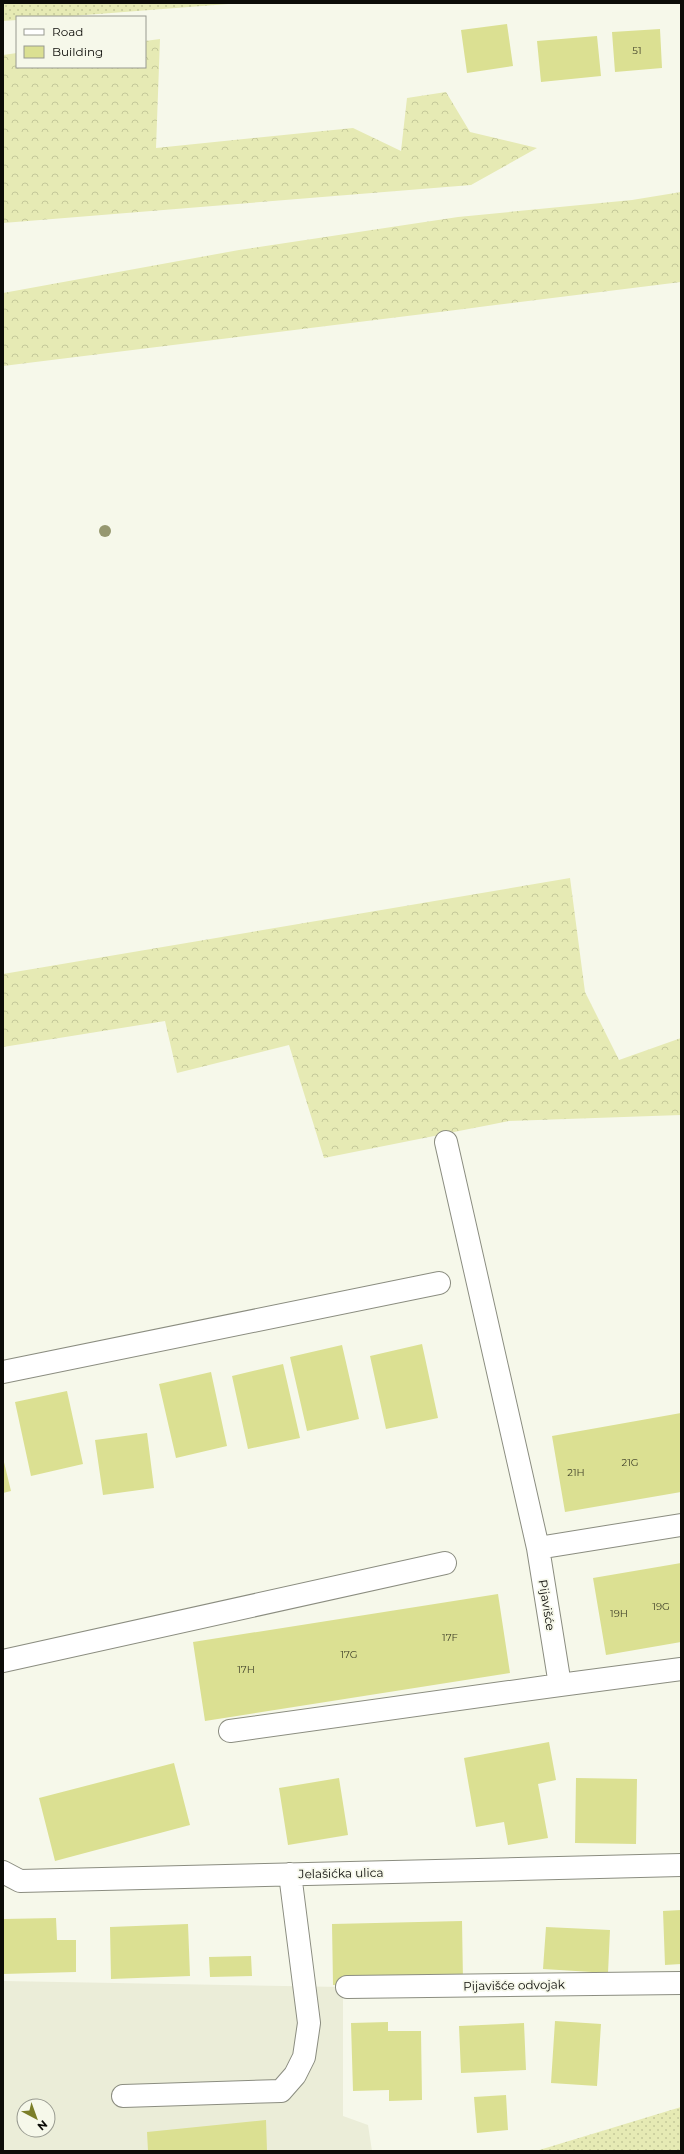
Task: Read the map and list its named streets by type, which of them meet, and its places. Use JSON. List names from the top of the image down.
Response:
{
  "streets": {
    "street": ["Pijavišće", "Jelašićka ulica", "Pijavišće odvojak"]
  },
  "house_numbers": [
    "51",
    "21G",
    "21H",
    "19G",
    "19H",
    "17F",
    "17G",
    "17H"
  ],
  "legend": ["Road", "Building"],
  "north": "bottom right"
}
